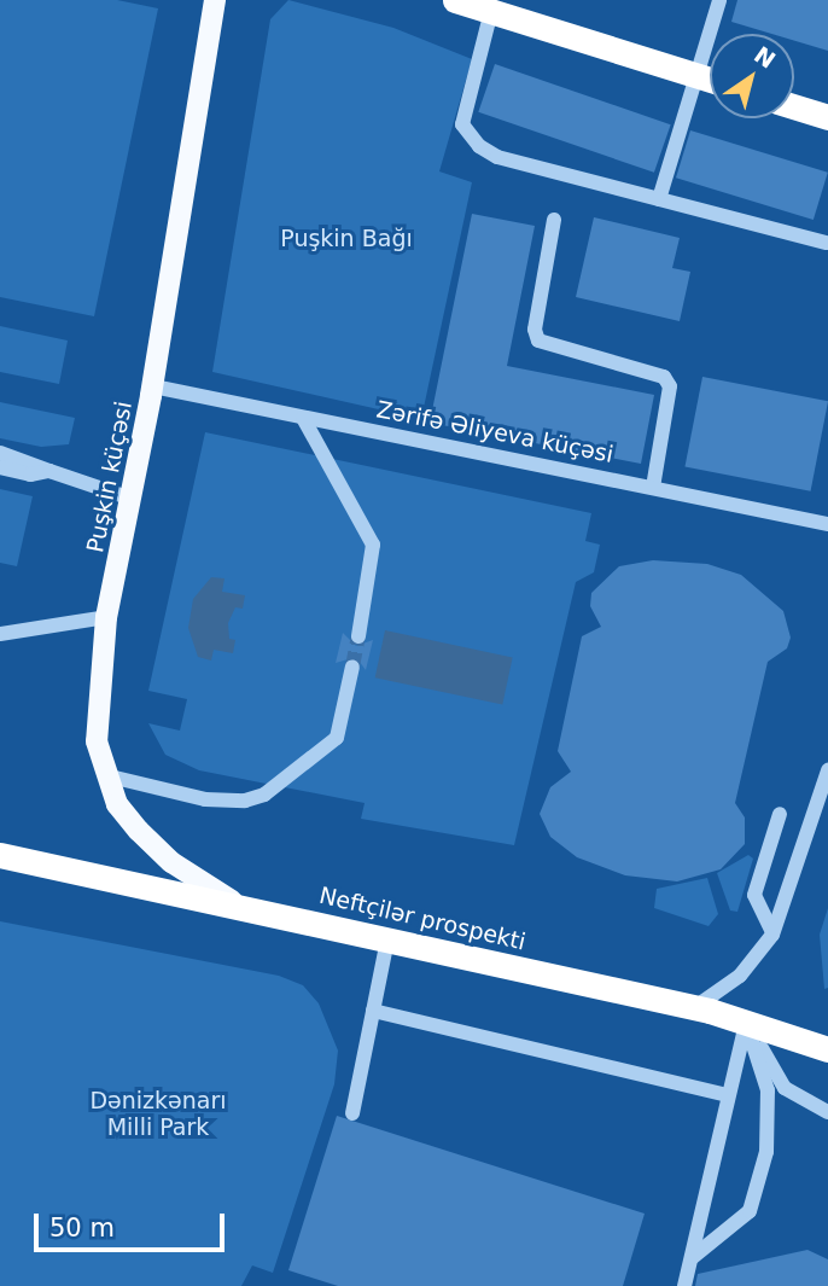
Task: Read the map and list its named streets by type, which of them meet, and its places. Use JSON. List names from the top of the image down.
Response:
{
  "streets": {
    "highway": ["Neftçilər prospekti"],
    "main road": ["Puşkin küçəsi"],
    "street": ["Zərifə Əliyeva küçəsi"]
  },
  "crossings": [
    ["Zərifə Əliyeva küçəsi", "Puşkin küçəsi"],
    ["Puşkin küçəsi", "Neftçilər prospekti"]
  ],
  "parks": ["Puşkin Bağı", "Dənizkənarı Milli Park"],
  "scale_bar": "50 m",
  "north": "top right"
}
